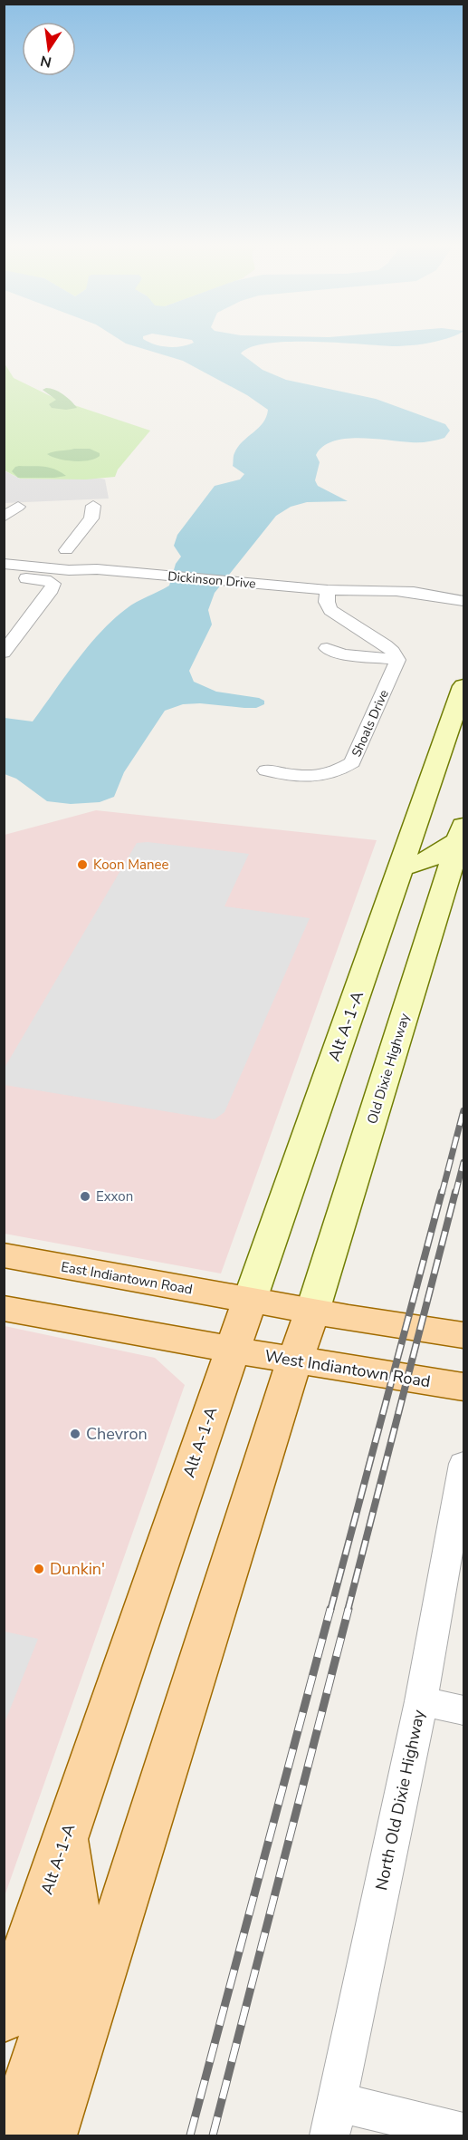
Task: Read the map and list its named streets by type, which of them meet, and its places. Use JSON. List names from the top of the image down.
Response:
{
  "streets": {
    "main road": [
      "Alt A-1-A",
      "Old Dixie Highway",
      "East Indiantown Road",
      "West Indiantown Road"
    ],
    "street": ["Dickinson Drive", "Shoals Drive", "North Old Dixie Highway"]
  },
  "crossings": [
    ["Alt A-1-A", "East Indiantown Road"],
    ["Alt A-1-A", "West Indiantown Road"]
  ],
  "places": [
    "Koon Manee",
    "Exxon",
    "Chevron",
    "Dunkin'"
  ],
  "north": "bottom"
}
